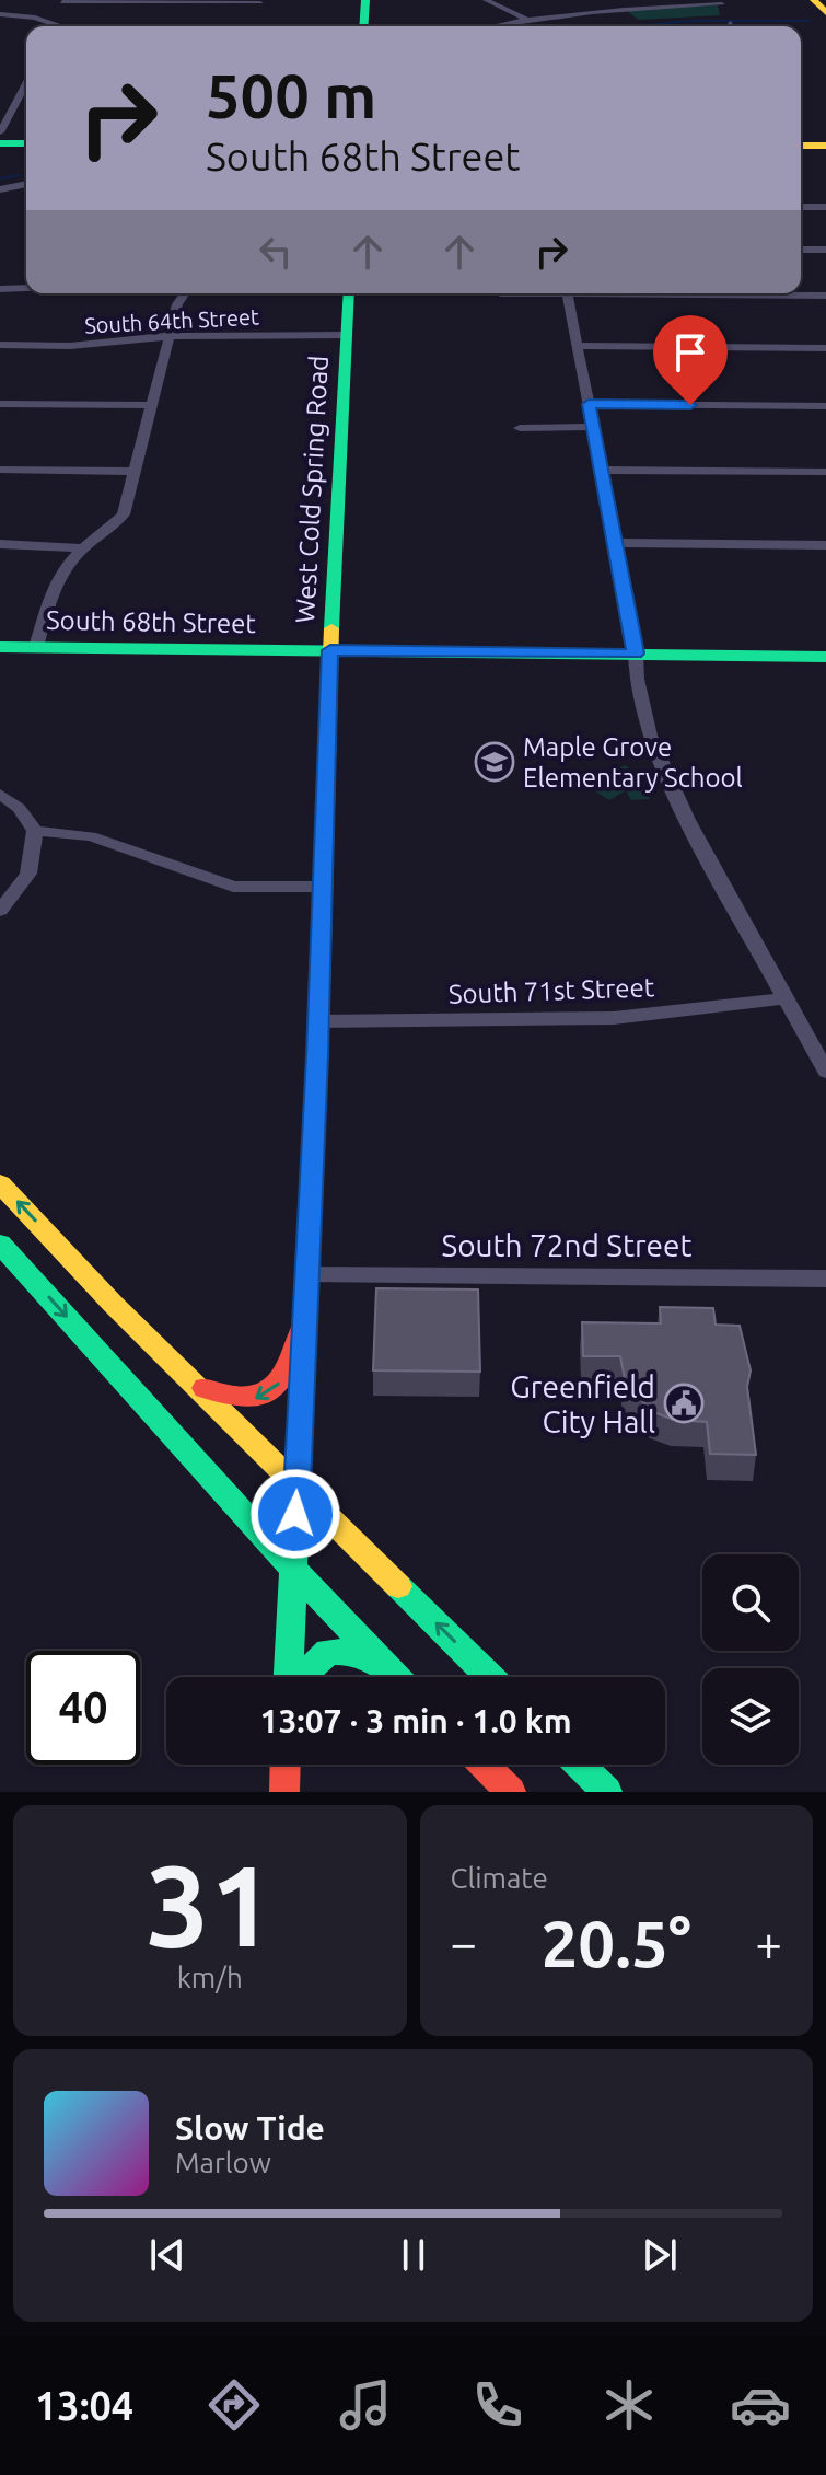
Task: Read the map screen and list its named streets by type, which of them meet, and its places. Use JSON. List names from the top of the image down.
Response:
{
  "streets": {
    "main road": ["West Cold Spring Road", "South 68th Street"],
    "street": ["South 64th Street", "South 71st Street", "South 72nd Street"]
  },
  "crossings": [
    ["South 64th Street", "West Cold Spring Road"],
    ["West Cold Spring Road", "South 68th Street"],
    ["West Cold Spring Road", "South 71st Street"],
    ["West Cold Spring Road", "South 72nd Street"]
  ],
  "places": {
    "school or university": ["Maple Grove Elementary School"],
    "public building": ["Greenfield City Hall"]
  },
  "page": {
    "turn": ["500 m", "South 68th Street"],
    "limit": "40",
    "trip": "13:07 · 3 min · 1.0 km",
    "tile": [
      ["31", "km/h"],
      "Climate"
    ],
    "heat": ["−", "20.5°", "+"],
    "song": ["Slow Tide", "Marlow"],
    "tabs": "13:04"
  }
}
